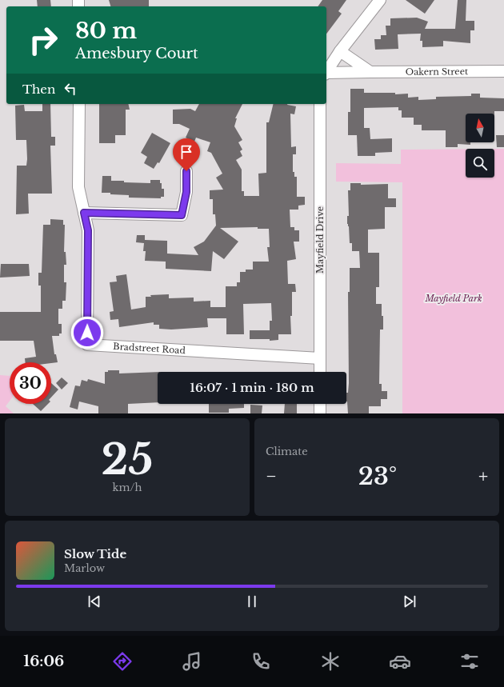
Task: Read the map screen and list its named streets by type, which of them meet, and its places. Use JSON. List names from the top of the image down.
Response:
{
  "streets": {
    "street": ["Oakern Street", "Mayfield Drive", "Bradstreet Road"]
  },
  "crossings": [
    ["Mayfield Drive", "Bradstreet Road"]
  ],
  "parks": ["Mayfield Park"],
  "north": "top",
  "page": {
    "turn": ["80 m", "Amesbury Court"],
    "then": "Then",
    "limit": "30",
    "trip": "16:07 · 1 min · 180 m",
    "tile": [
      ["25", "km/h"],
      "Climate"
    ],
    "heat": ["−", "23°", "+"],
    "song": ["Slow Tide", "Marlow"],
    "tabs": "16:06"
  }
}
